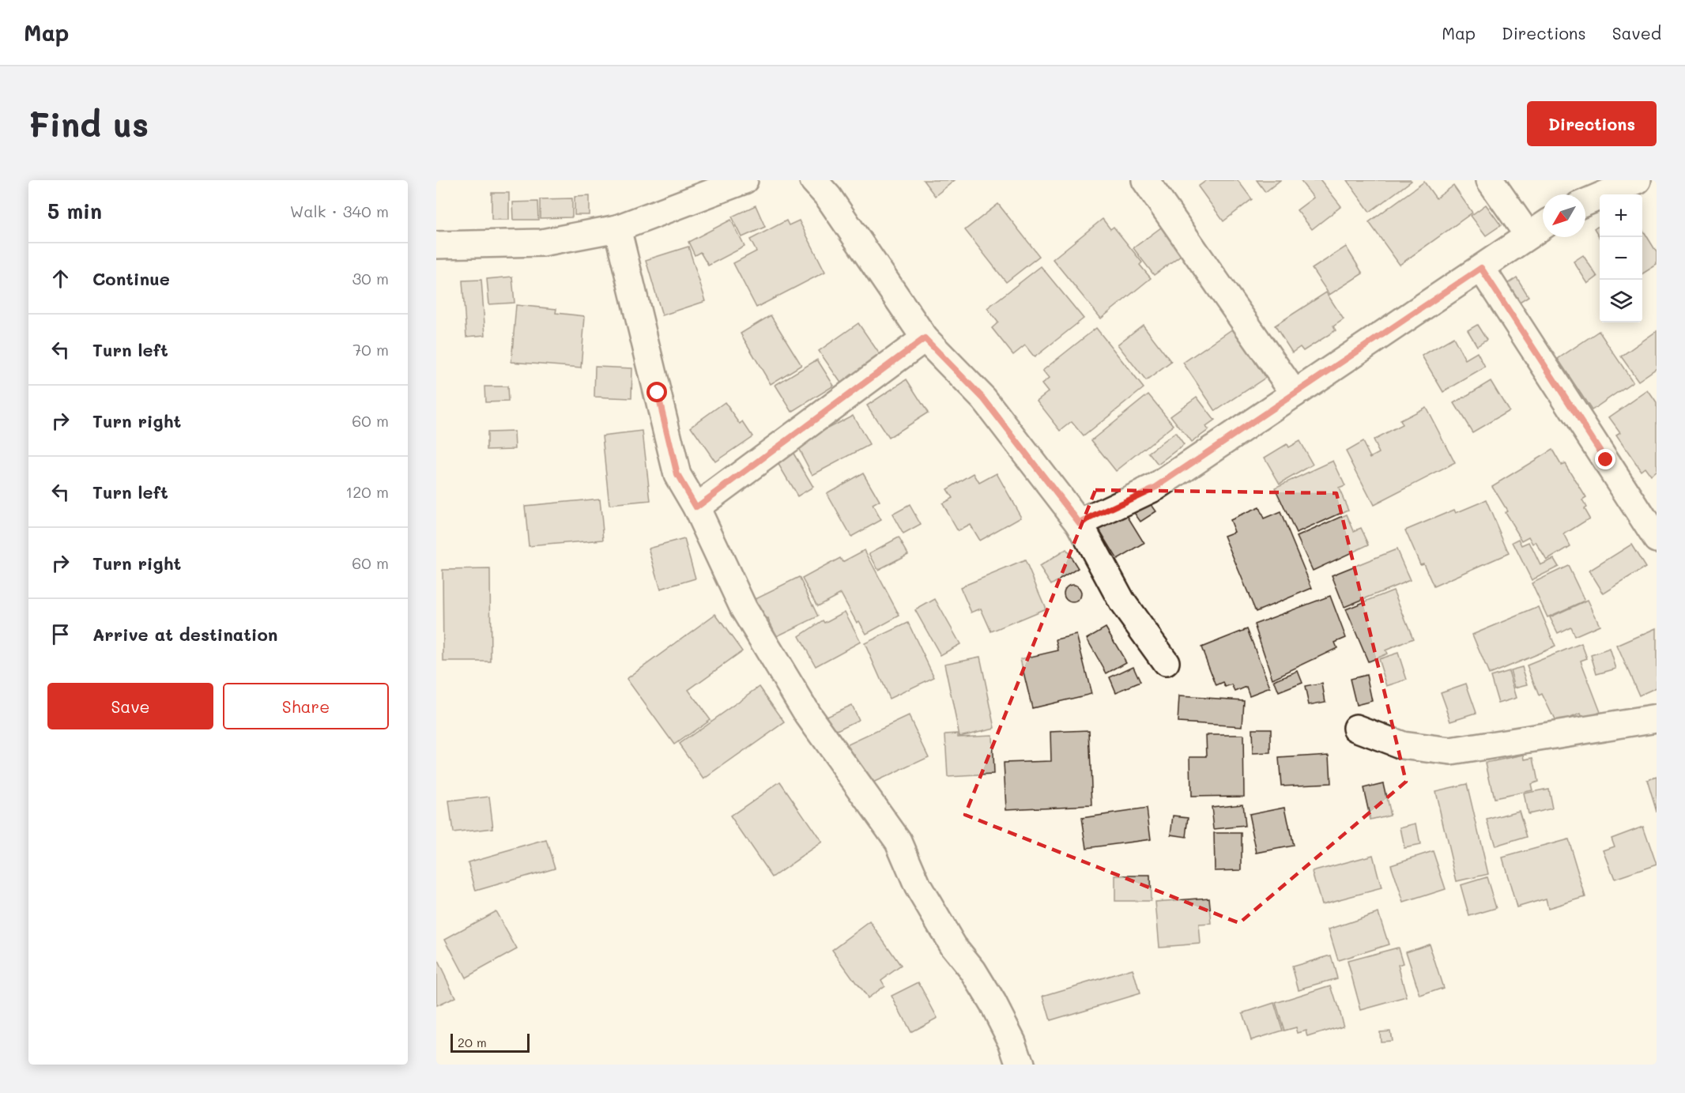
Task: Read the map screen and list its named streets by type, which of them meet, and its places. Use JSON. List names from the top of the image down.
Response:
{
  "scale_bar": "20 m",
  "north": "bottom left",
  "page": {
    "header": "Map",
    "nav": ["Map", "Directions", "Saved"],
    "buttons": [
      "Directions",
      ["Save", "Share"]
    ],
    "title": "Find us",
    "heading": ["5 min", "Walk · 340 m"],
    "map_buttons": ["+", "−"],
    "list": [
      ["Continue", "30 m"],
      ["Turn left", "70 m"],
      ["Turn right", "60 m"],
      ["Turn left", "120 m"],
      ["Turn right", "60 m"],
      "Arrive at destination"
    ],
    "scale": "20 m"
  }
}
